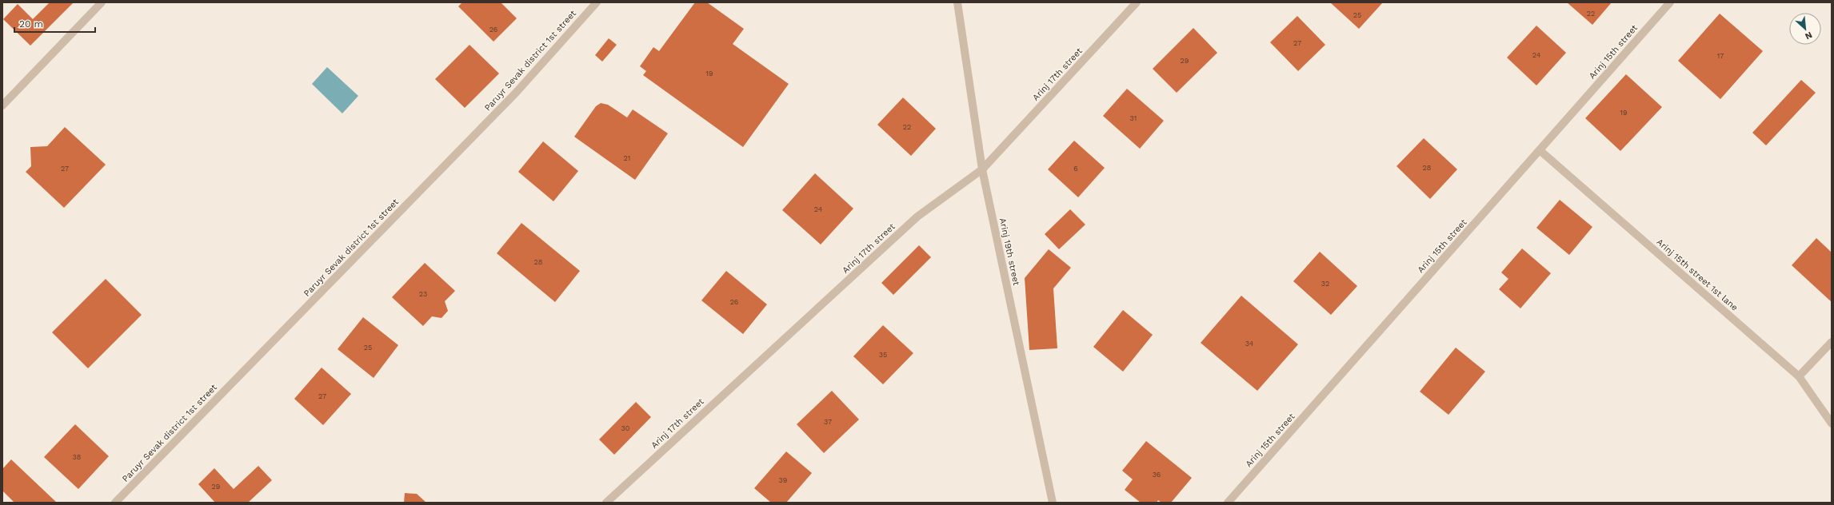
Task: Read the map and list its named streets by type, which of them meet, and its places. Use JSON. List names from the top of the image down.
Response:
{
  "streets": {
    "street": [
      "Arinj 15th street",
      "Paruyr Sevak district 1st street",
      "Arinj 17th street",
      "Arinj 19th street",
      "Arinj 15th street 1st lane"
    ]
  },
  "crossings": [
    ["Arinj 15th street", "Arinj 15th street 1st lane"],
    ["Arinj 17th street", "Arinj 19th street"]
  ],
  "house_numbers": [
    "22",
    "25",
    "26",
    "27",
    "24",
    "17",
    "29",
    "19",
    "19",
    "31",
    "22",
    "21",
    "28",
    "27",
    "6",
    "24",
    "28",
    "32",
    "23",
    "26",
    "34",
    "25",
    "35",
    "27",
    "37",
    "30",
    "38",
    "36",
    "39",
    "29"
  ],
  "scale_bar": "20 m",
  "north": "bottom right"
}
